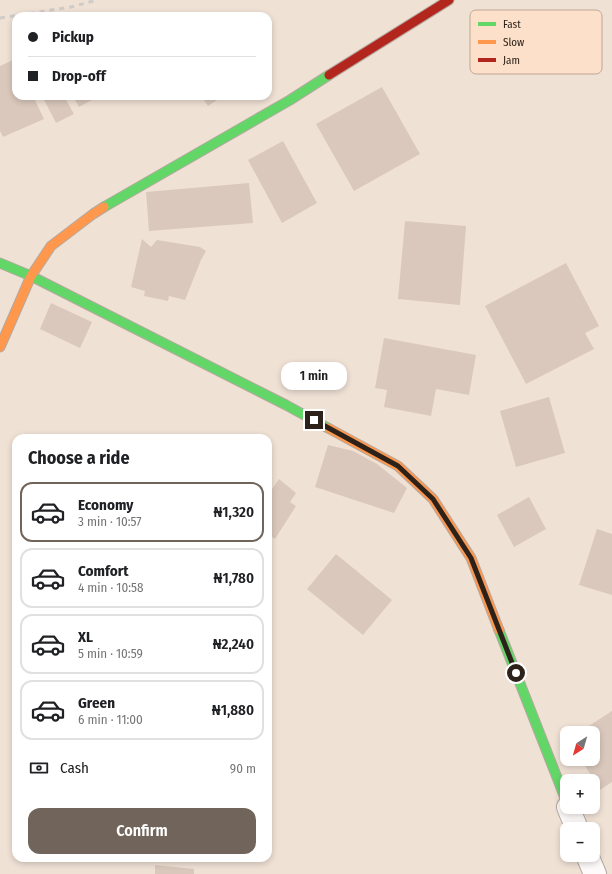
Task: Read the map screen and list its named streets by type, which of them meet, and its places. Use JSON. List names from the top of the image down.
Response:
{
  "legend": ["Fast", "Slow", "Jam"],
  "north": "bottom left",
  "page": {
    "banner": ["Pickup", "Drop-off"],
    "bubble": "1 min",
    "heading": "Choose a ride",
    "list": [
      {
        "name": "Economy",
        "note": "3 min · 10:57",
        "value": "₦1,320"
      },
      {
        "name": "Comfort",
        "note": "4 min · 10:58",
        "value": "₦1,780"
      },
      {
        "name": "XL",
        "note": "5 min · 10:59",
        "value": "₦2,240"
      },
      {
        "name": "Green",
        "note": "6 min · 11:00",
        "value": "₦1,880"
      }
    ],
    "map_buttons": ["+", "−"],
    "pay": ["Cash", "90 m"],
    "buttons": "Confirm"
  }
}
